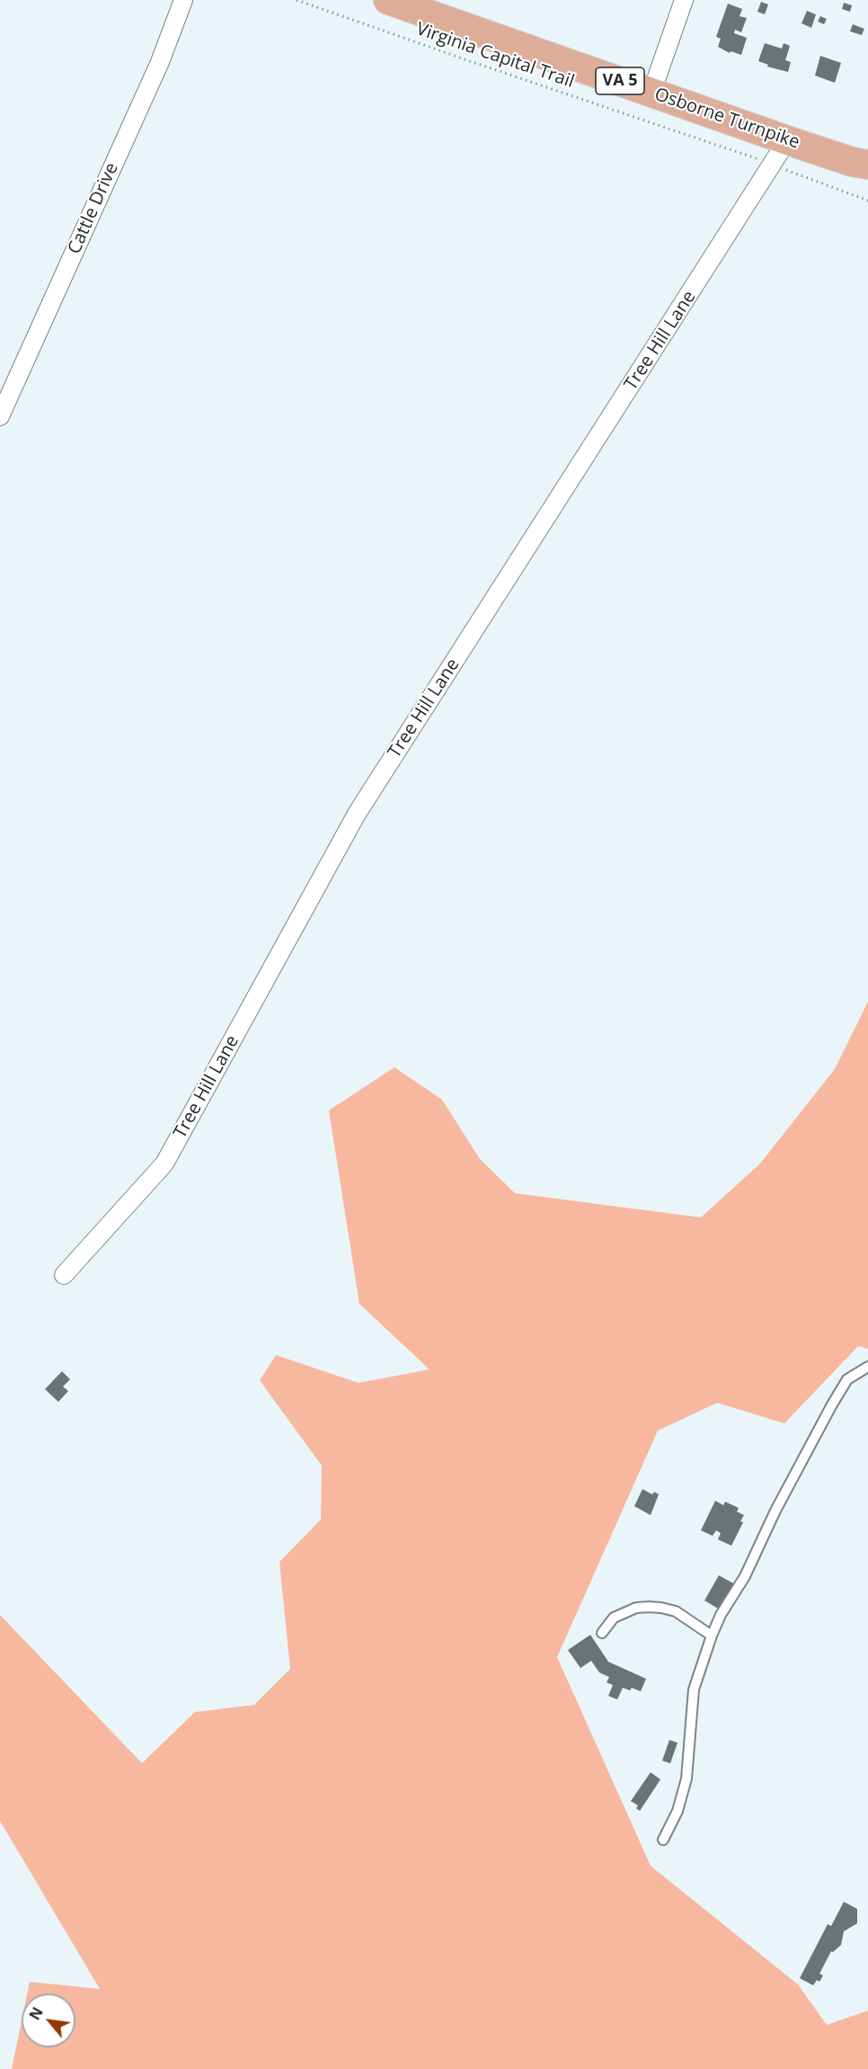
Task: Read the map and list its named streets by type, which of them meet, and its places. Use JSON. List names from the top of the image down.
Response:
{
  "streets": {
    "main road": ["VA 5", "Osborne Turnpike"],
    "street": ["Cattle Drive", "Tree Hill Lane"],
    "path": ["Virginia Capital Trail"]
  },
  "crossings": [
    ["Virginia Capital Trail", "Tree Hill Lane"],
    ["Osborne Turnpike", "Tree Hill Lane"]
  ],
  "north": "top left"
}
